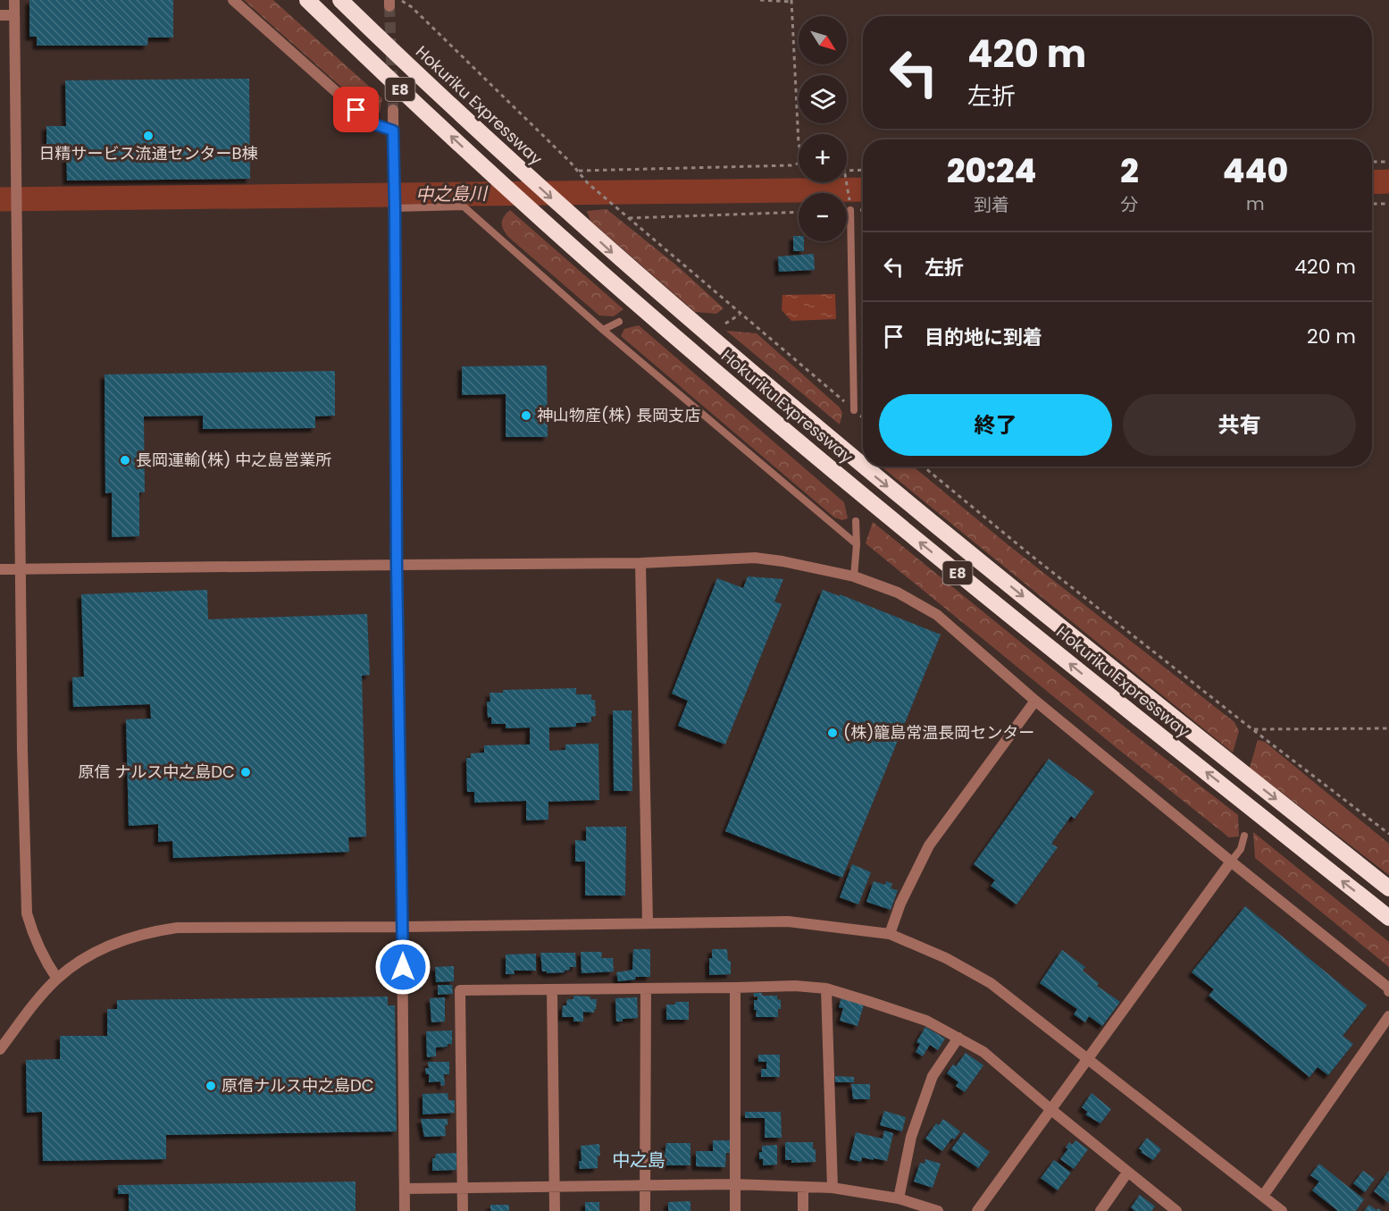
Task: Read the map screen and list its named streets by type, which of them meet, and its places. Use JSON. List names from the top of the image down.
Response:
{
  "streets": {
    "highway": ["E8", "Hokuriku Expressway"]
  },
  "districts": ["中之島"],
  "water": ["中之島川"],
  "places": [
    "日精サービス流通センターB棟",
    "神山物産(株) 長岡支店",
    "長岡運輸(株) 中之島営業所",
    "(株)籠島常温長岡センター",
    "原信 ナルス中之島DC",
    "原信ナルス中之島DC"
  ],
  "north": "bottom right",
  "page": {
    "map_buttons": ["+", "−"],
    "turn": ["420 m", "左折"],
    "eta": [
      "20:24",
      "到着",
      "2",
      "分",
      "440",
      "m"
    ],
    "list": [
      {
        "name": "左折",
        "value": "420 m"
      },
      {
        "name": "目的地に到着",
        "value": "20 m"
      }
    ],
    "buttons": ["終了", "共有"]
  }
}
